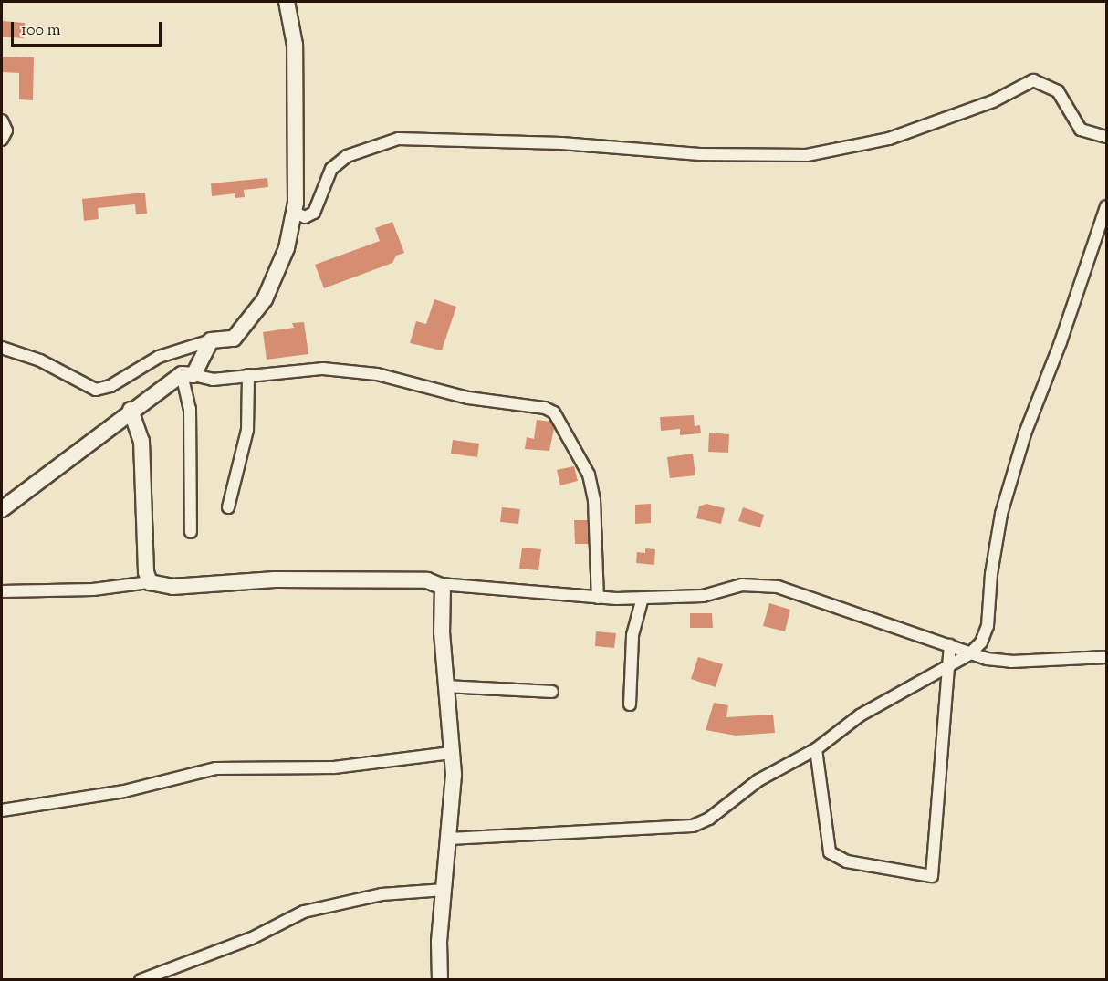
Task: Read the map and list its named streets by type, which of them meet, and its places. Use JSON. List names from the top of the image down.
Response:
{
  "scale_bar": "100 m"
}
